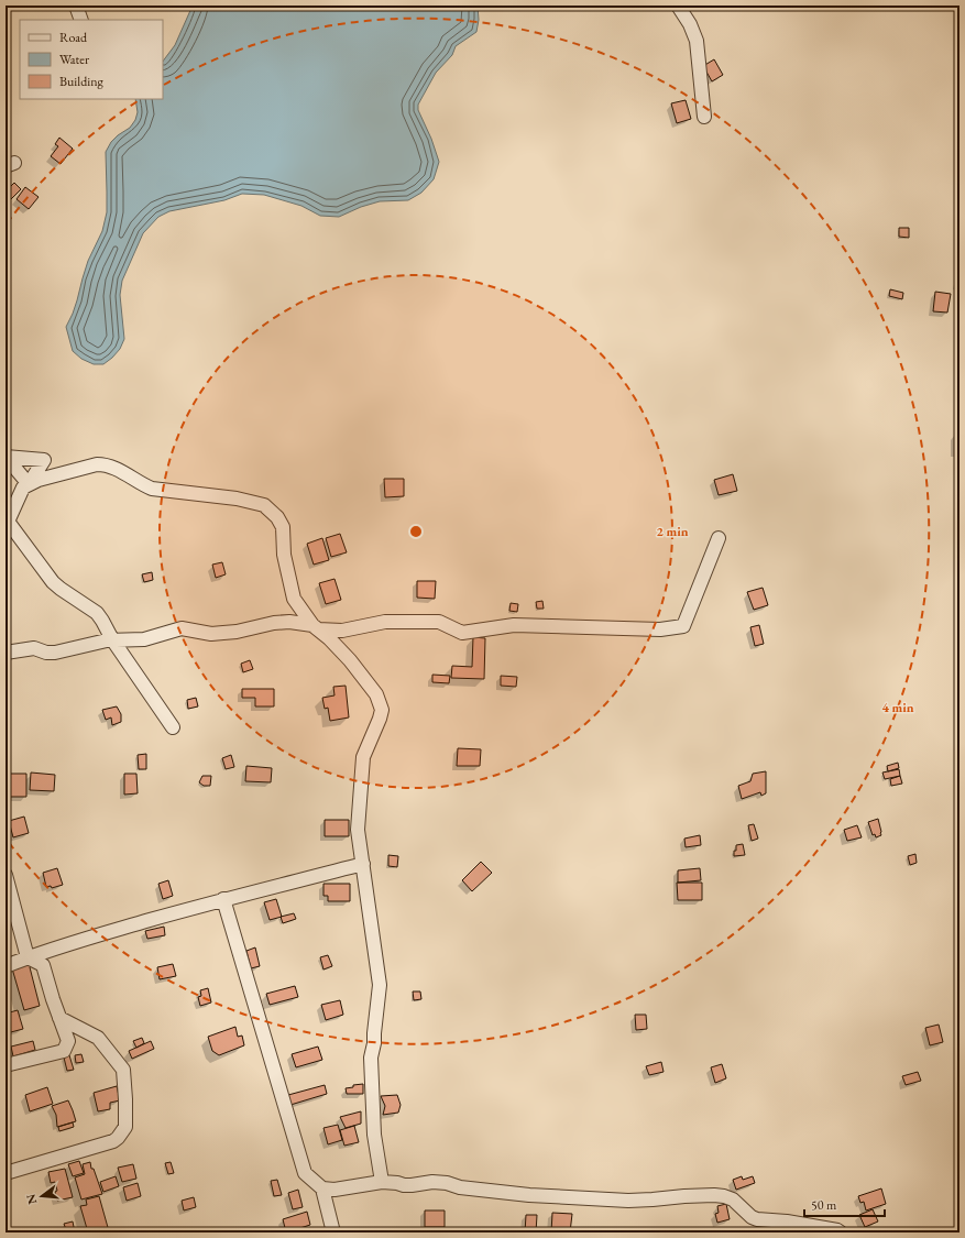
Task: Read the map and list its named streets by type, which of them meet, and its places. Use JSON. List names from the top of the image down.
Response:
{
  "legend": ["Road", "Water", "Building"],
  "scale_bar": "50 m",
  "north": "left",
  "rings": ["2 min", "4 min"]
}
